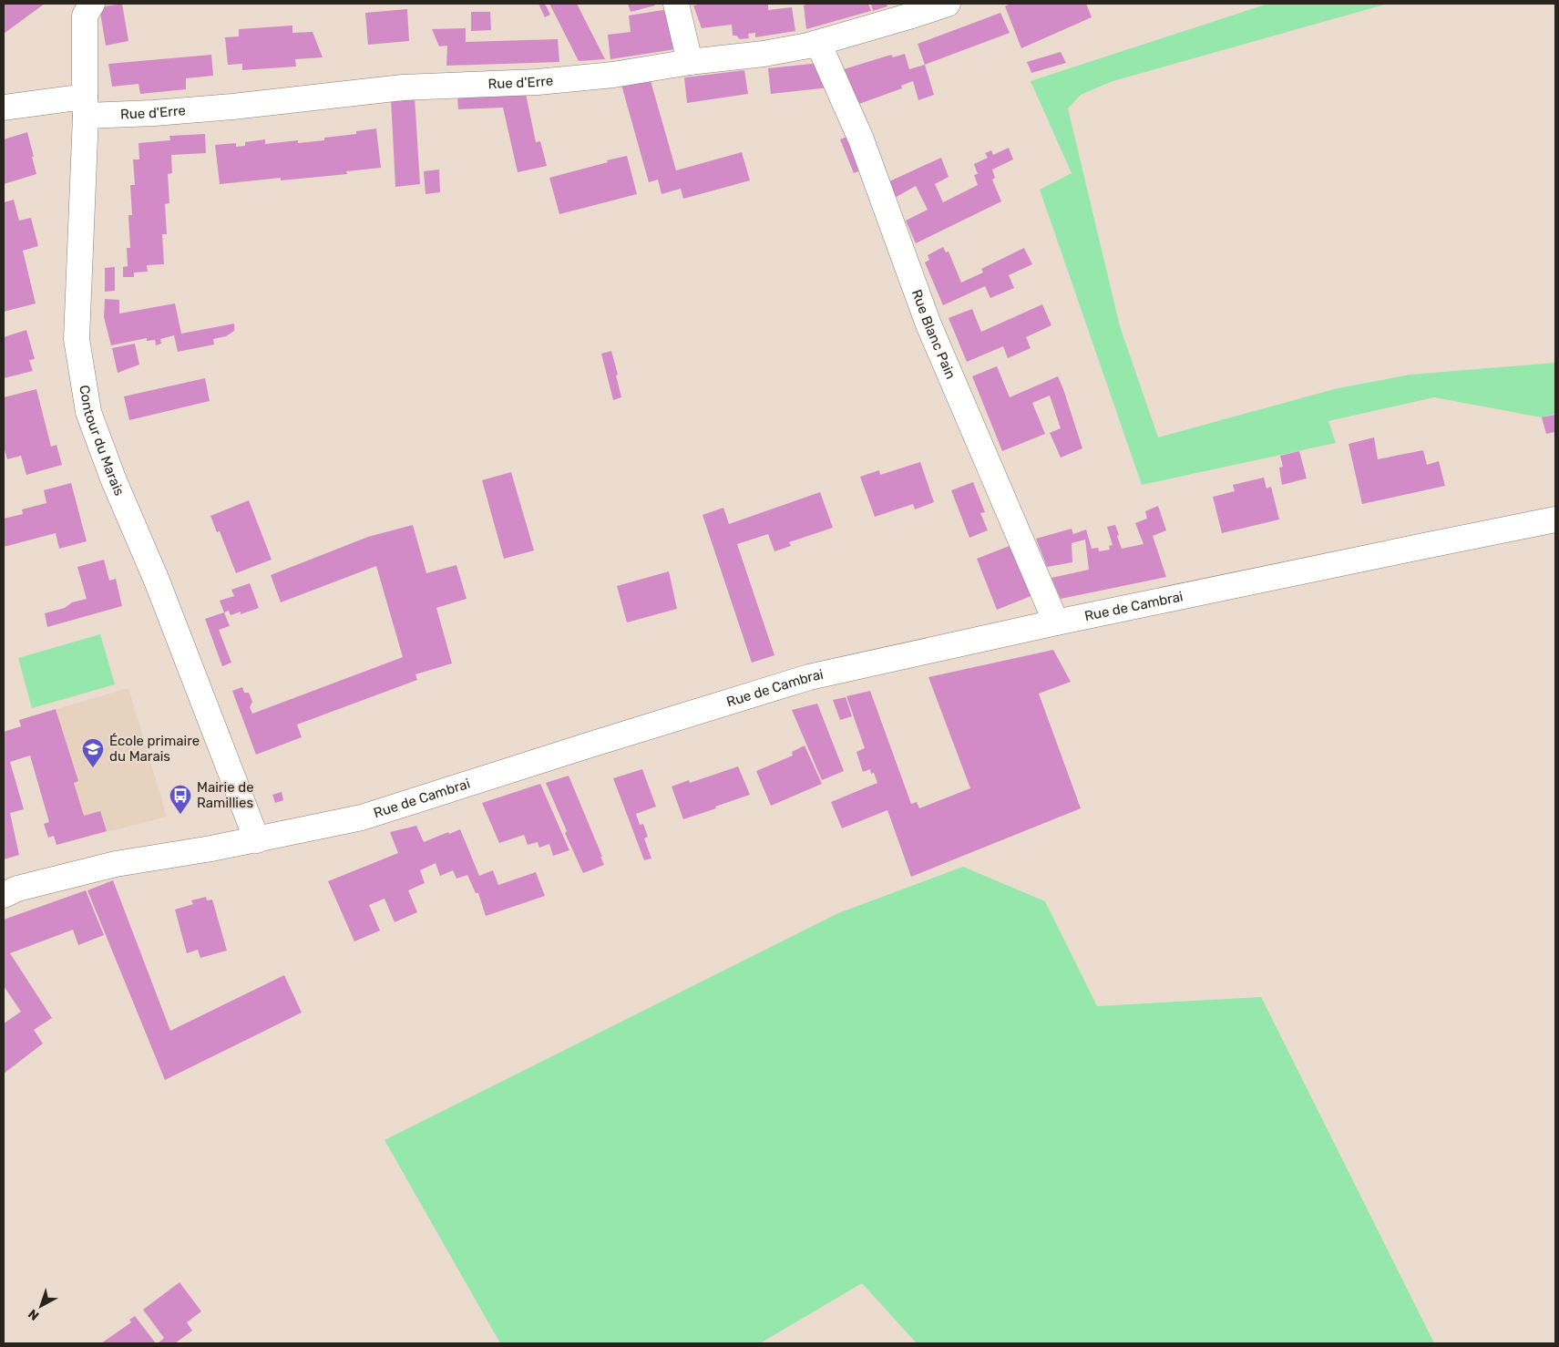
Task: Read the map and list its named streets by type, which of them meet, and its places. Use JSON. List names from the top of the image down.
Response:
{
  "streets": {
    "street": [
      "Rue d'Erre",
      "Rue Blanc Pain",
      "Contour du Marais",
      "Rue de Cambrai"
    ]
  },
  "crossings": [
    ["Rue d'Erre", "Rue Blanc Pain"],
    ["Rue d'Erre", "Contour du Marais"],
    ["Rue Blanc Pain", "Rue de Cambrai"],
    ["Contour du Marais", "Rue de Cambrai"]
  ],
  "places": {
    "school or university": ["École primaire du Marais"],
    "bus stop": ["Mairie de Ramillies"]
  },
  "north": "bottom left"
}
